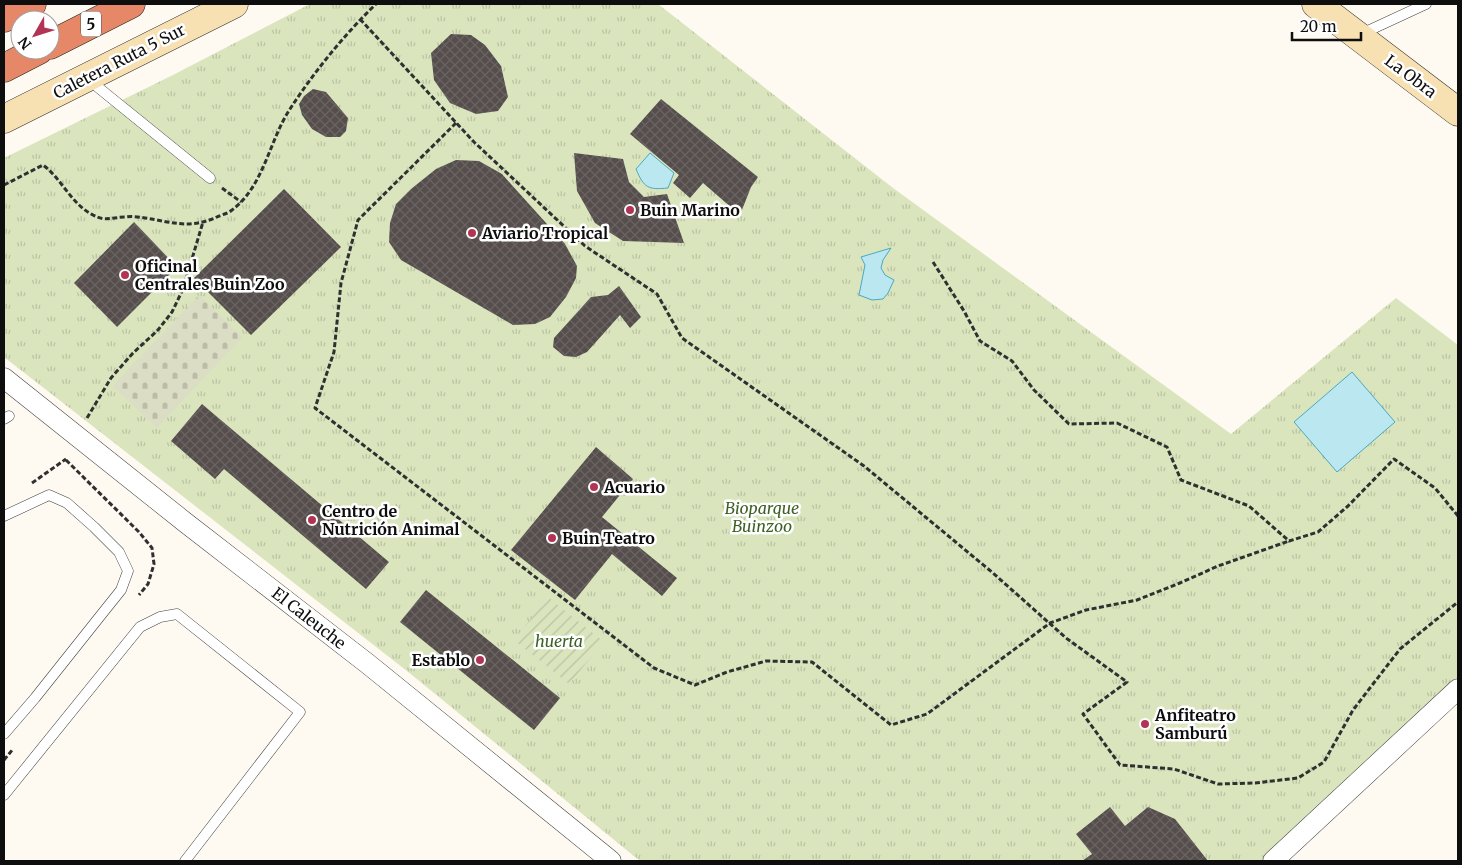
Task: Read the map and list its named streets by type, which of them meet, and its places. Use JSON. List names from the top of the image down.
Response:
{
  "streets": {
    "highway": ["5"],
    "main road": ["Caletera Ruta 5 Sur", "La Obra"],
    "street": ["El Caleuche"]
  },
  "parks": ["Bioparque Buinzoo", "huerta"],
  "places": [
    "Buin Marino",
    "Aviario Tropical",
    "Oficinal Centrales Buin Zoo",
    "Acuario",
    "Centro de Nutrición Animal",
    "Buin Teatro",
    "Establo",
    "Anfiteatro Samburú"
  ],
  "scale_bar": "20 m",
  "north": "bottom left"
}
